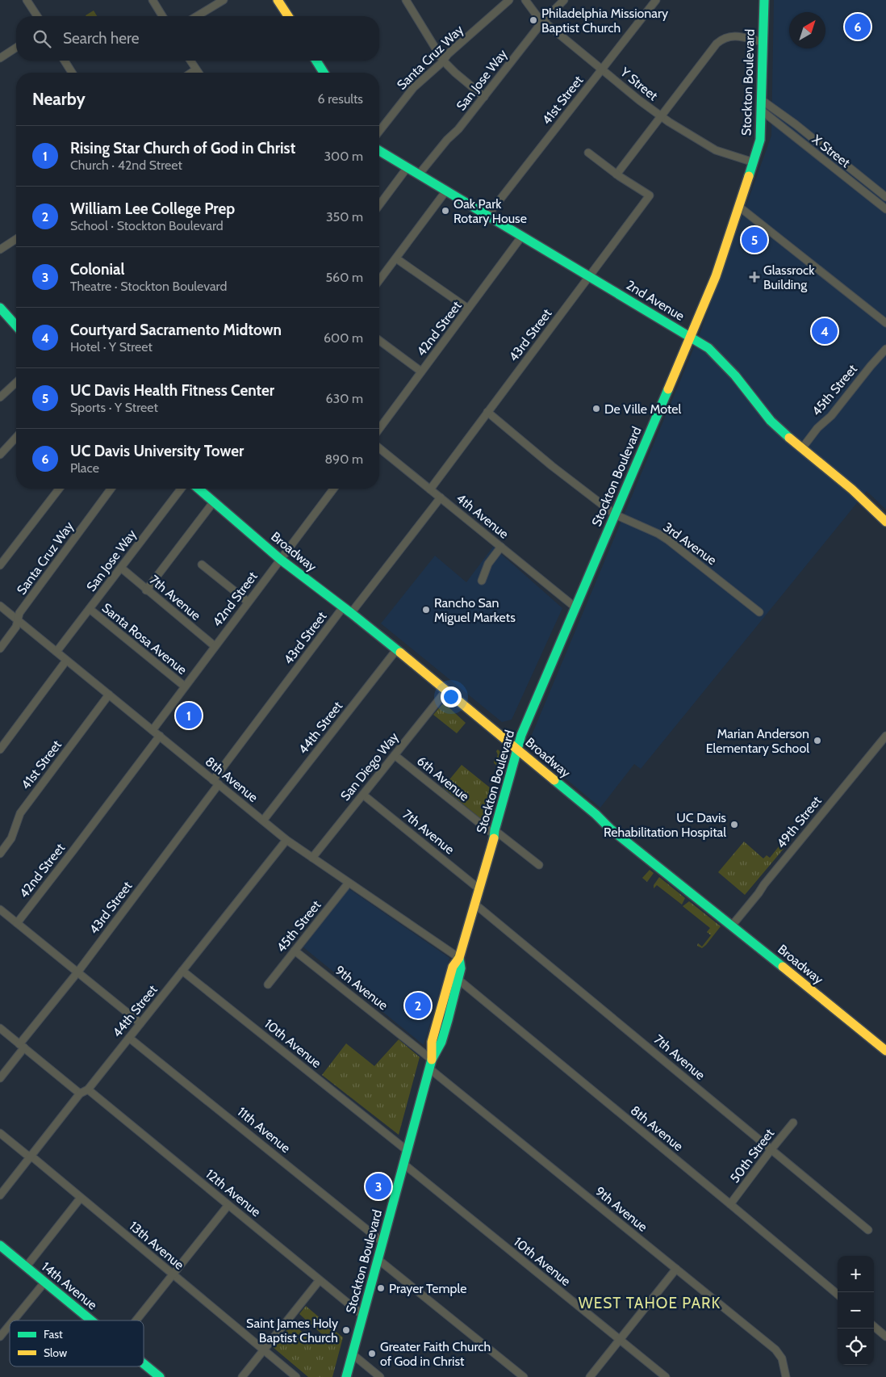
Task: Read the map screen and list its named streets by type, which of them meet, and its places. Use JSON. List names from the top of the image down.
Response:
{
  "streets": {
    "main road": [
      "Stockton Boulevard",
      "2nd Avenue",
      "Broadway",
      "14th Avenue"
    ],
    "street": [
      "Santa Cruz Way",
      "San Jose Way",
      "Y Street",
      "41st Street",
      "X Street",
      "42nd Street",
      "43rd Street",
      "45th Street",
      "4th Avenue",
      "3rd Avenue",
      "7th Avenue",
      "Santa Rosa Avenue",
      "44th Street",
      "San Diego Way",
      "6th Avenue",
      "8th Avenue",
      "49th Street",
      "9th Avenue",
      "10th Avenue",
      "11th Avenue",
      "50th Street",
      "12th Avenue",
      "13th Avenue"
    ]
  },
  "crossings": [
    ["Santa Cruz Way", "8th Avenue"],
    ["San Jose Way", "Y Street"],
    ["San Jose Way", "2nd Avenue"],
    ["San Jose Way", "7th Avenue"],
    ["San Jose Way", "Santa Rosa Avenue"],
    ["San Jose Way", "8th Avenue"],
    ["Stockton Boulevard", "Y Street"],
    ["Stockton Boulevard", "X Street"],
    ["Stockton Boulevard", "2nd Avenue"],
    ["Stockton Boulevard", "4th Avenue"],
    ["Stockton Boulevard", "3rd Avenue"],
    ["Stockton Boulevard", "Broadway"],
    ["Stockton Boulevard", "7th Avenue"],
    ["Stockton Boulevard", "6th Avenue"],
    ["Stockton Boulevard", "8th Avenue"],
    ["Stockton Boulevard", "9th Avenue"],
    ["Stockton Boulevard", "10th Avenue"],
    ["Stockton Boulevard", "11th Avenue"],
    ["Stockton Boulevard", "12th Avenue"],
    ["Y Street", "41st Street"],
    ["41st Street", "2nd Avenue"],
    ["41st Street", "8th Avenue"],
    ["2nd Avenue", "42nd Street"],
    ["2nd Avenue", "43rd Street"],
    ["2nd Avenue", "45th Street"],
    ["42nd Street", "Broadway"],
    ["42nd Street", "7th Avenue"],
    ["42nd Street", "Santa Rosa Avenue"],
    ["42nd Street", "8th Avenue"],
    ["43rd Street", "4th Avenue"],
    ["43rd Street", "3rd Avenue"],
    ["43rd Street", "Broadway"],
    ["43rd Street", "8th Avenue"],
    ["45th Street", "8th Avenue"],
    ["45th Street", "9th Avenue"],
    ["Broadway", "44th Street"],
    ["Broadway", "San Diego Way"],
    ["Broadway", "49th Street"],
    ["7th Avenue", "San Diego Way"],
    ["7th Avenue", "50th Street"],
    ["44th Street", "8th Avenue"],
    ["44th Street", "10th Avenue"],
    ["44th Street", "11th Avenue"],
    ["44th Street", "12th Avenue"],
    ["44th Street", "13th Avenue"],
    ["San Diego Way", "6th Avenue"],
    ["San Diego Way", "8th Avenue"],
    ["8th Avenue", "50th Street"]
  ],
  "districts": ["WEST TAHOE PARK"],
  "places": {
    "other": [
      "Philadelphia Missionary Baptist Church",
      "Oak Park Rotary House",
      "De Ville Motel",
      "Rancho San Miguel Markets",
      "Marian Anderson Elementary School",
      "UC Davis Rehabilitation Hospital",
      "Prayer Temple",
      "Saint James Holy Baptist Church",
      "Greater Faith Church of God in Christ"
    ],
    "health": ["Glassrock Building"]
  },
  "legend": ["Fast", "Slow"],
  "north": "top right",
  "page": {
    "pins": [
      "6",
      "5",
      "4",
      "1",
      "2",
      "3"
    ],
    "search": "Search here",
    "heading": ["Nearby", "6 results"],
    "list": [
      {
        "mark": "1",
        "name": "Rising Star Church of God in Christ",
        "note": "Church · 42nd Street",
        "value": "300 m"
      },
      {
        "mark": "2",
        "name": "William Lee College Prep",
        "note": "School · Stockton Boulevard",
        "value": "350 m"
      },
      {
        "mark": "3",
        "name": "Colonial",
        "note": "Theatre · Stockton Boulevard",
        "value": "560 m"
      },
      {
        "mark": "4",
        "name": "Courtyard Sacramento Midtown",
        "note": "Hotel · Y Street",
        "value": "600 m"
      },
      {
        "mark": "5",
        "name": "UC Davis Health Fitness Center",
        "note": "Sports · Y Street",
        "value": "630 m"
      },
      {
        "mark": "6",
        "name": "UC Davis University Tower",
        "note": "Place",
        "value": "890 m"
      }
    ],
    "map_buttons": ["+", "−"]
  }
}
